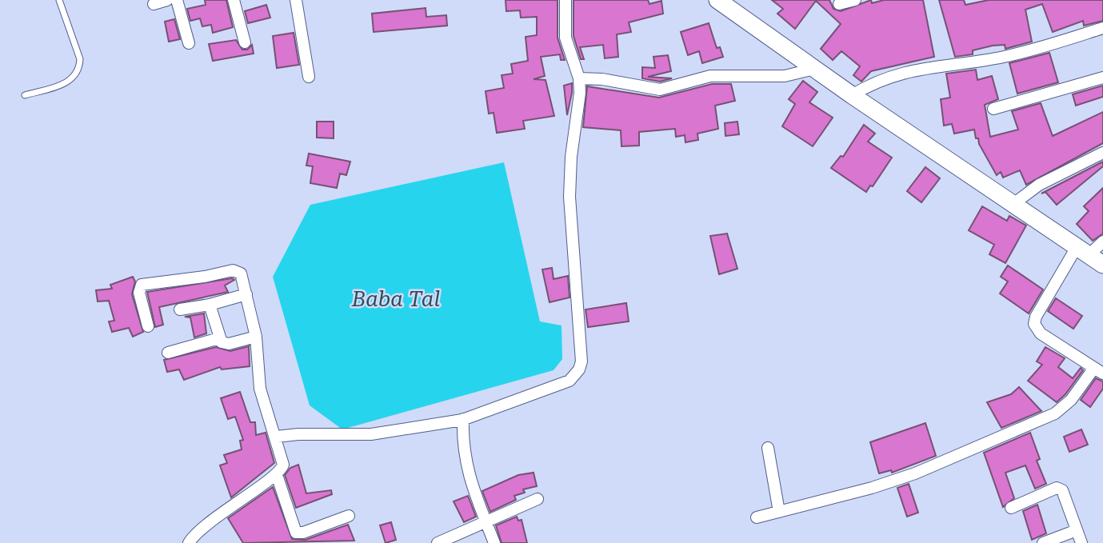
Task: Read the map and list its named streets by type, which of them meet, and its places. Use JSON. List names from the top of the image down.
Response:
{
  "water": ["Baba Tal"]
}
